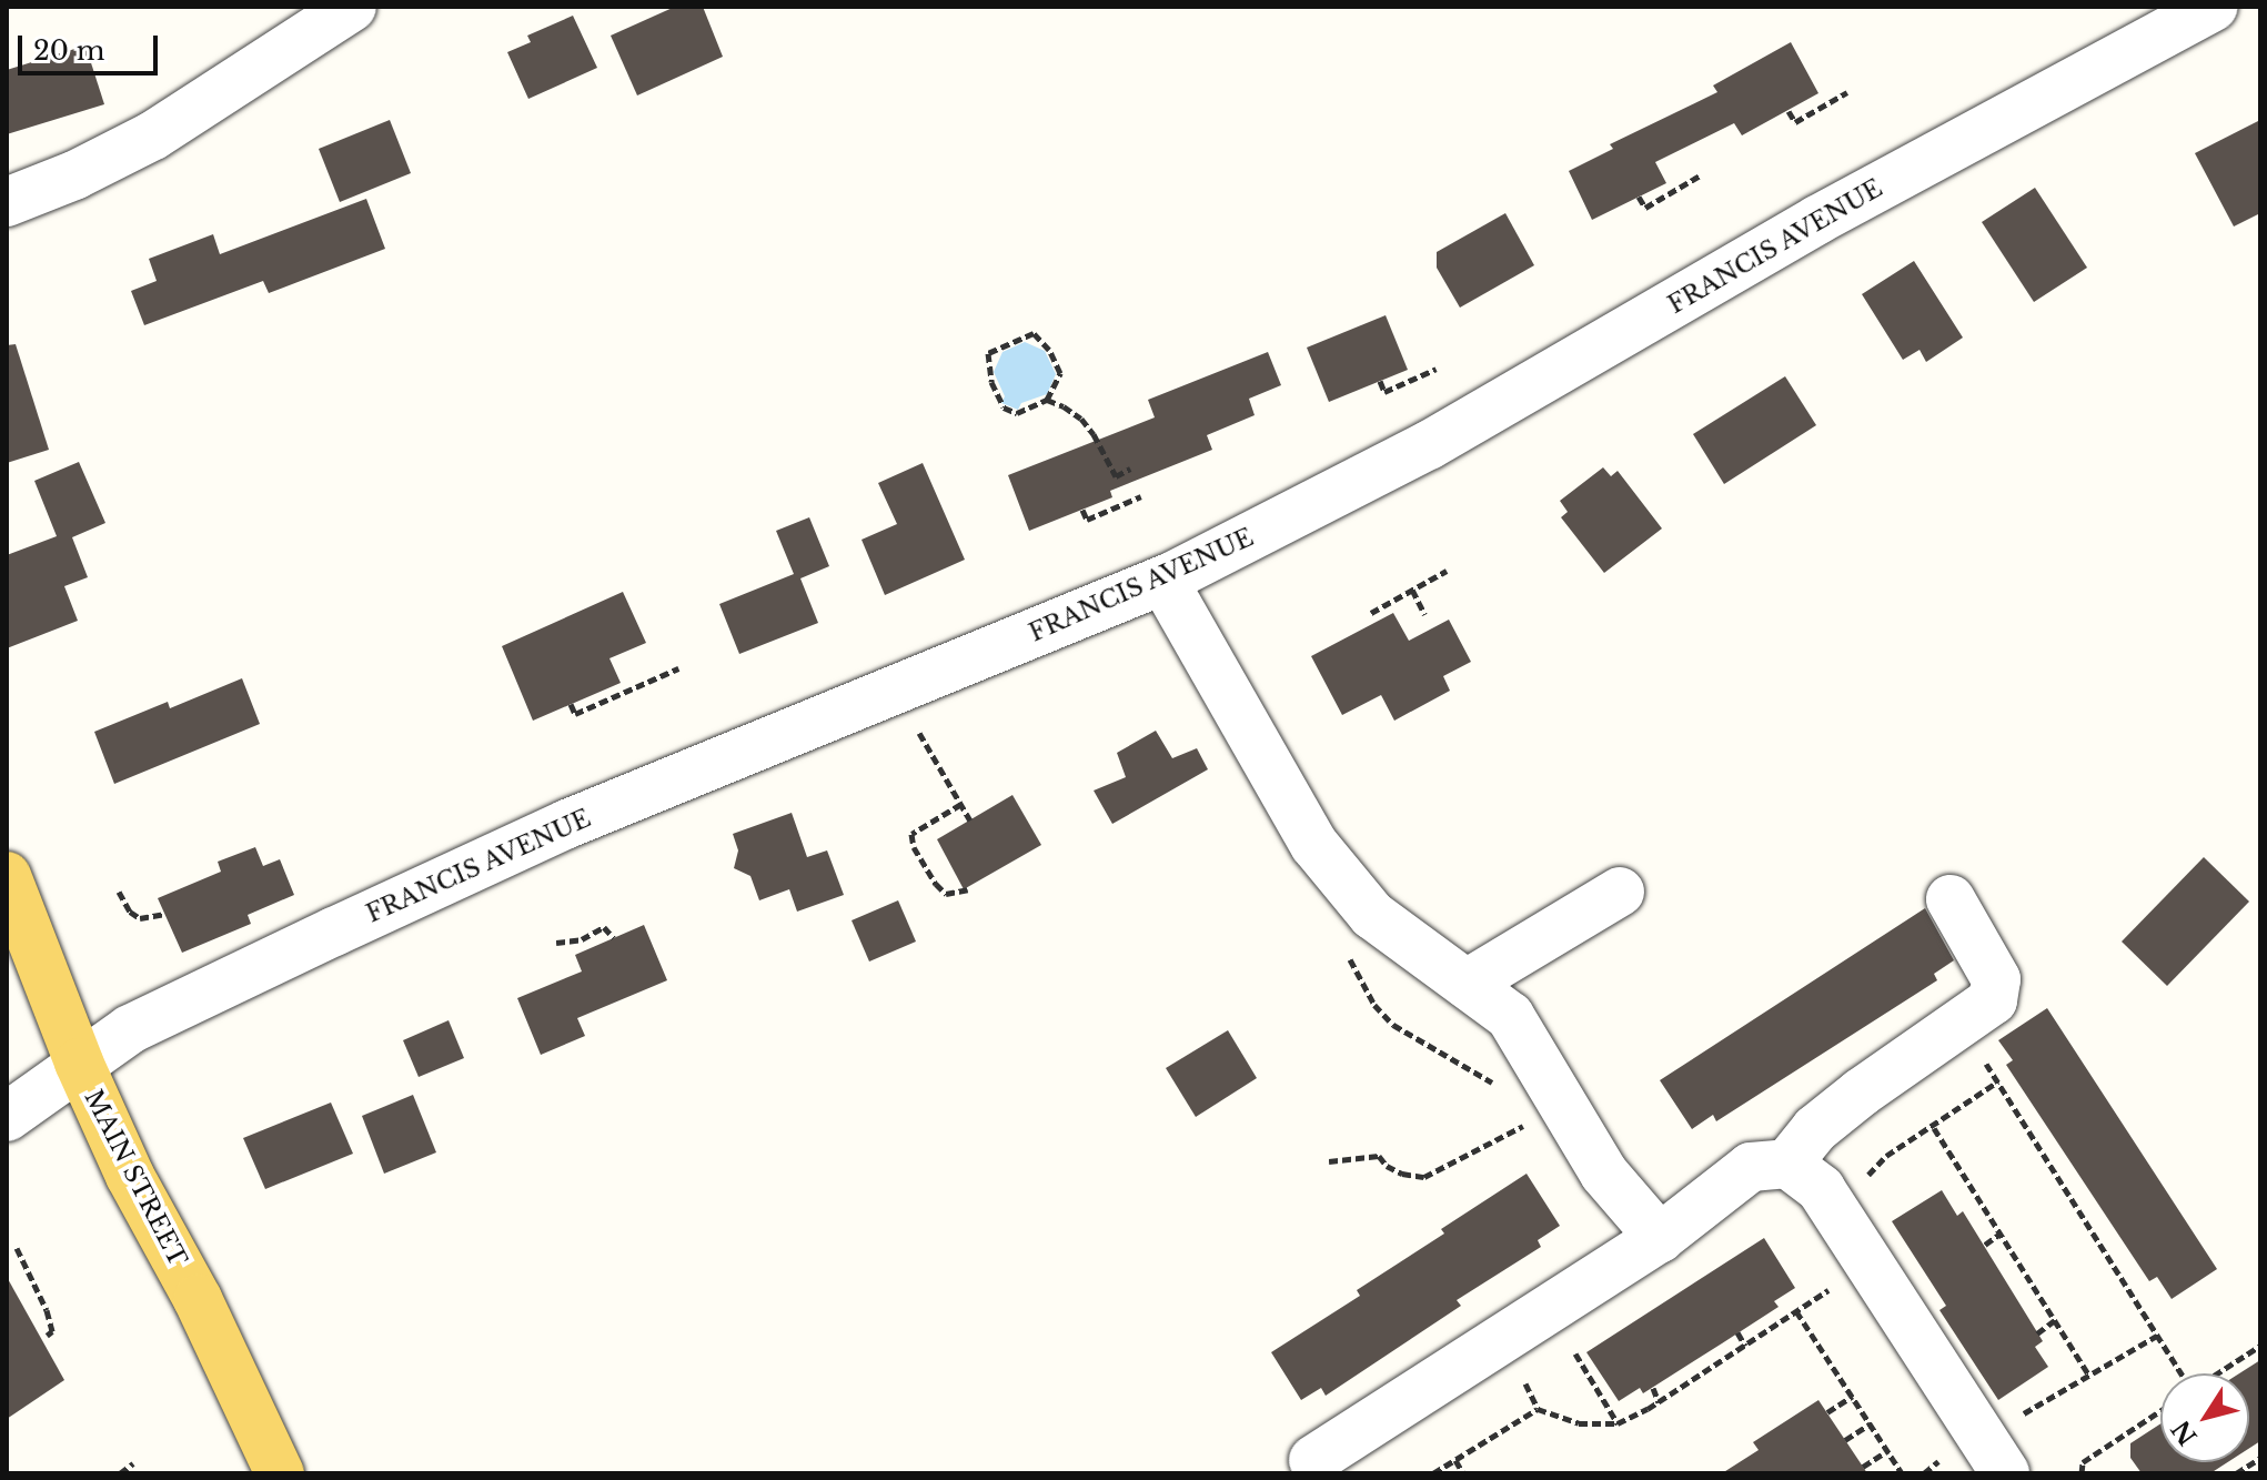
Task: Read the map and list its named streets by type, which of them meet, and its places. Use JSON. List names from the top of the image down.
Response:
{
  "streets": {
    "main road": ["MAIN STREET"],
    "street": ["FRANCIS AVENUE"]
  },
  "crossings": [
    ["FRANCIS AVENUE", "MAIN STREET"]
  ],
  "scale_bar": "20 m",
  "north": "bottom left"
}
